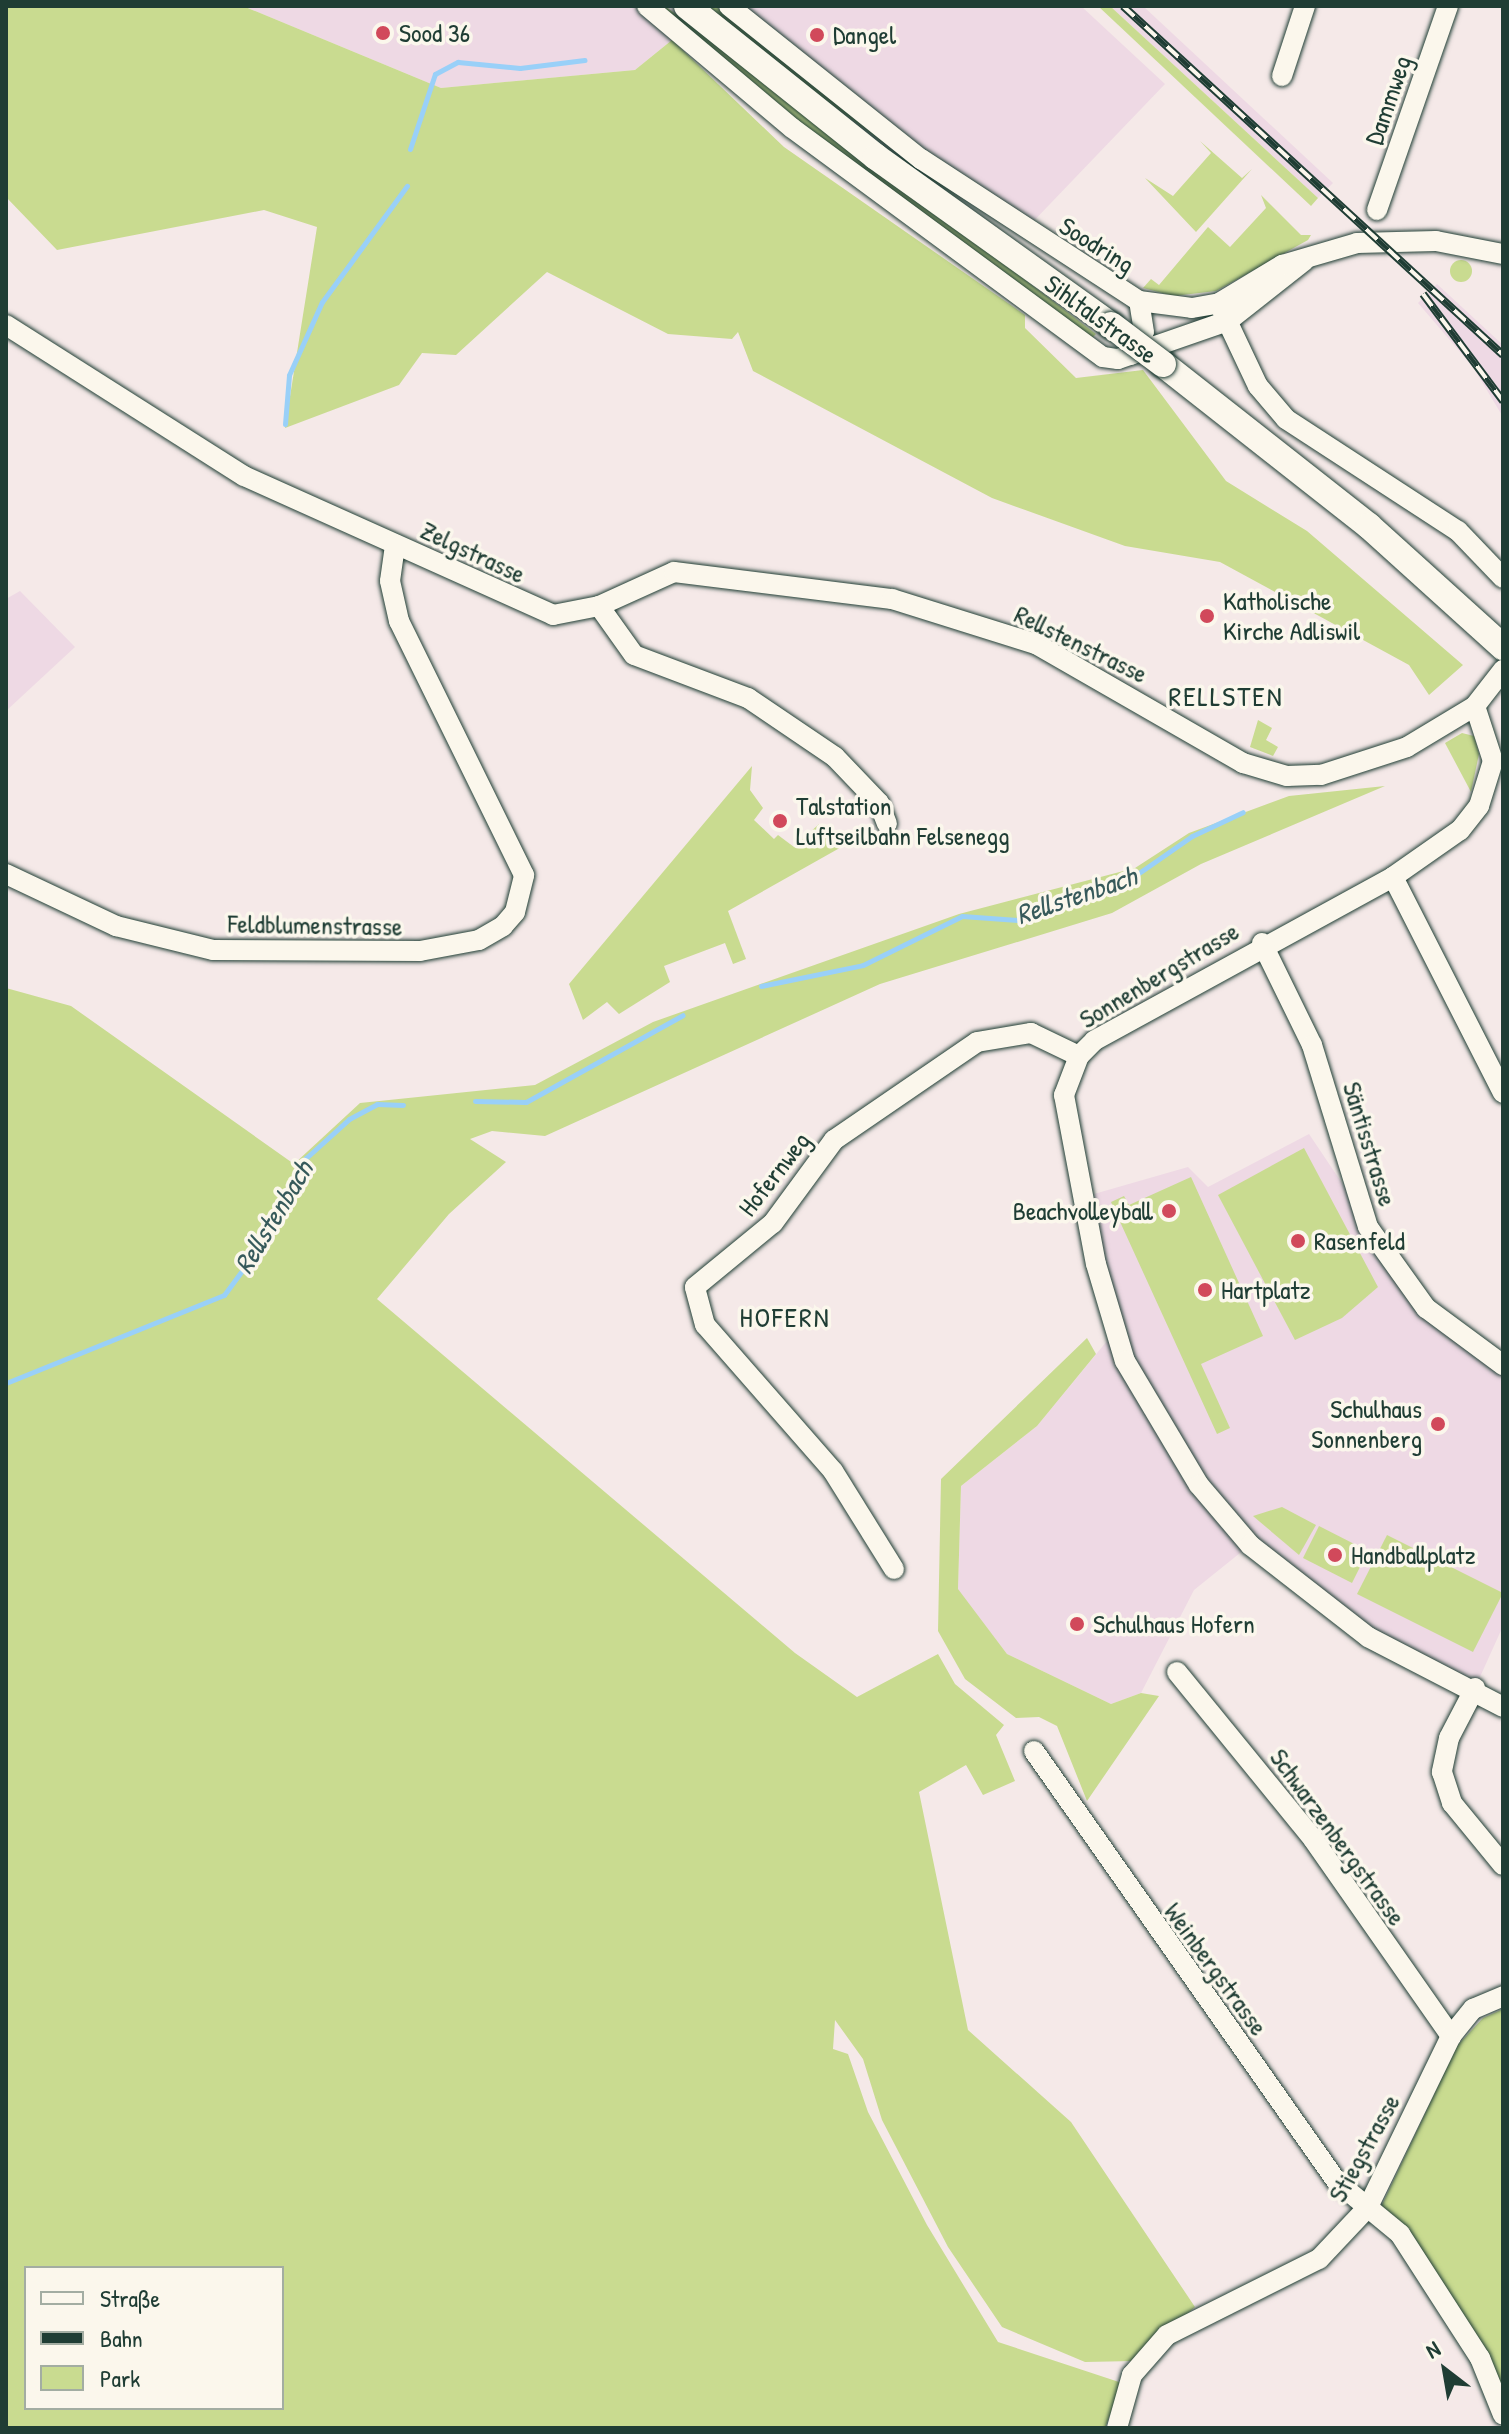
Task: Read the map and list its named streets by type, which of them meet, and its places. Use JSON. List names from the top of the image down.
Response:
{
  "streets": {
    "main road": ["Sihltalstrasse"],
    "street": [
      "Dammweg",
      "Soodring",
      "Zelgstrasse",
      "Rellstenstrasse",
      "Feldblumenstrasse",
      "Sonnenbergstrasse",
      "Säntisstrasse",
      "Hofernweg",
      "Schwarzenbergstrasse",
      "Weinbergstrasse",
      "Stiegstrasse"
    ]
  },
  "crossings": [
    ["Zelgstrasse", "Rellstenstrasse"],
    ["Zelgstrasse", "Feldblumenstrasse"],
    ["Rellstenstrasse", "Sonnenbergstrasse"],
    ["Sonnenbergstrasse", "Säntisstrasse"],
    ["Sonnenbergstrasse", "Hofernweg"],
    ["Schwarzenbergstrasse", "Stiegstrasse"],
    ["Weinbergstrasse", "Stiegstrasse"]
  ],
  "districts": ["RELLSTEN", "HOFERN"],
  "water": ["Rellstenbach"],
  "places": [
    "Sood 36",
    "Dangel",
    "Katholische Kirche Adliswil",
    "Talstation Luftseilbahn Felsenegg",
    "Beachvolleyball",
    "Rasenfeld",
    "Hartplatz",
    "Schulhaus Sonnenberg",
    "Handballplatz",
    "Schulhaus Hofern"
  ],
  "legend": ["Straße", "Bahn", "Park"],
  "north": "top left"
}
